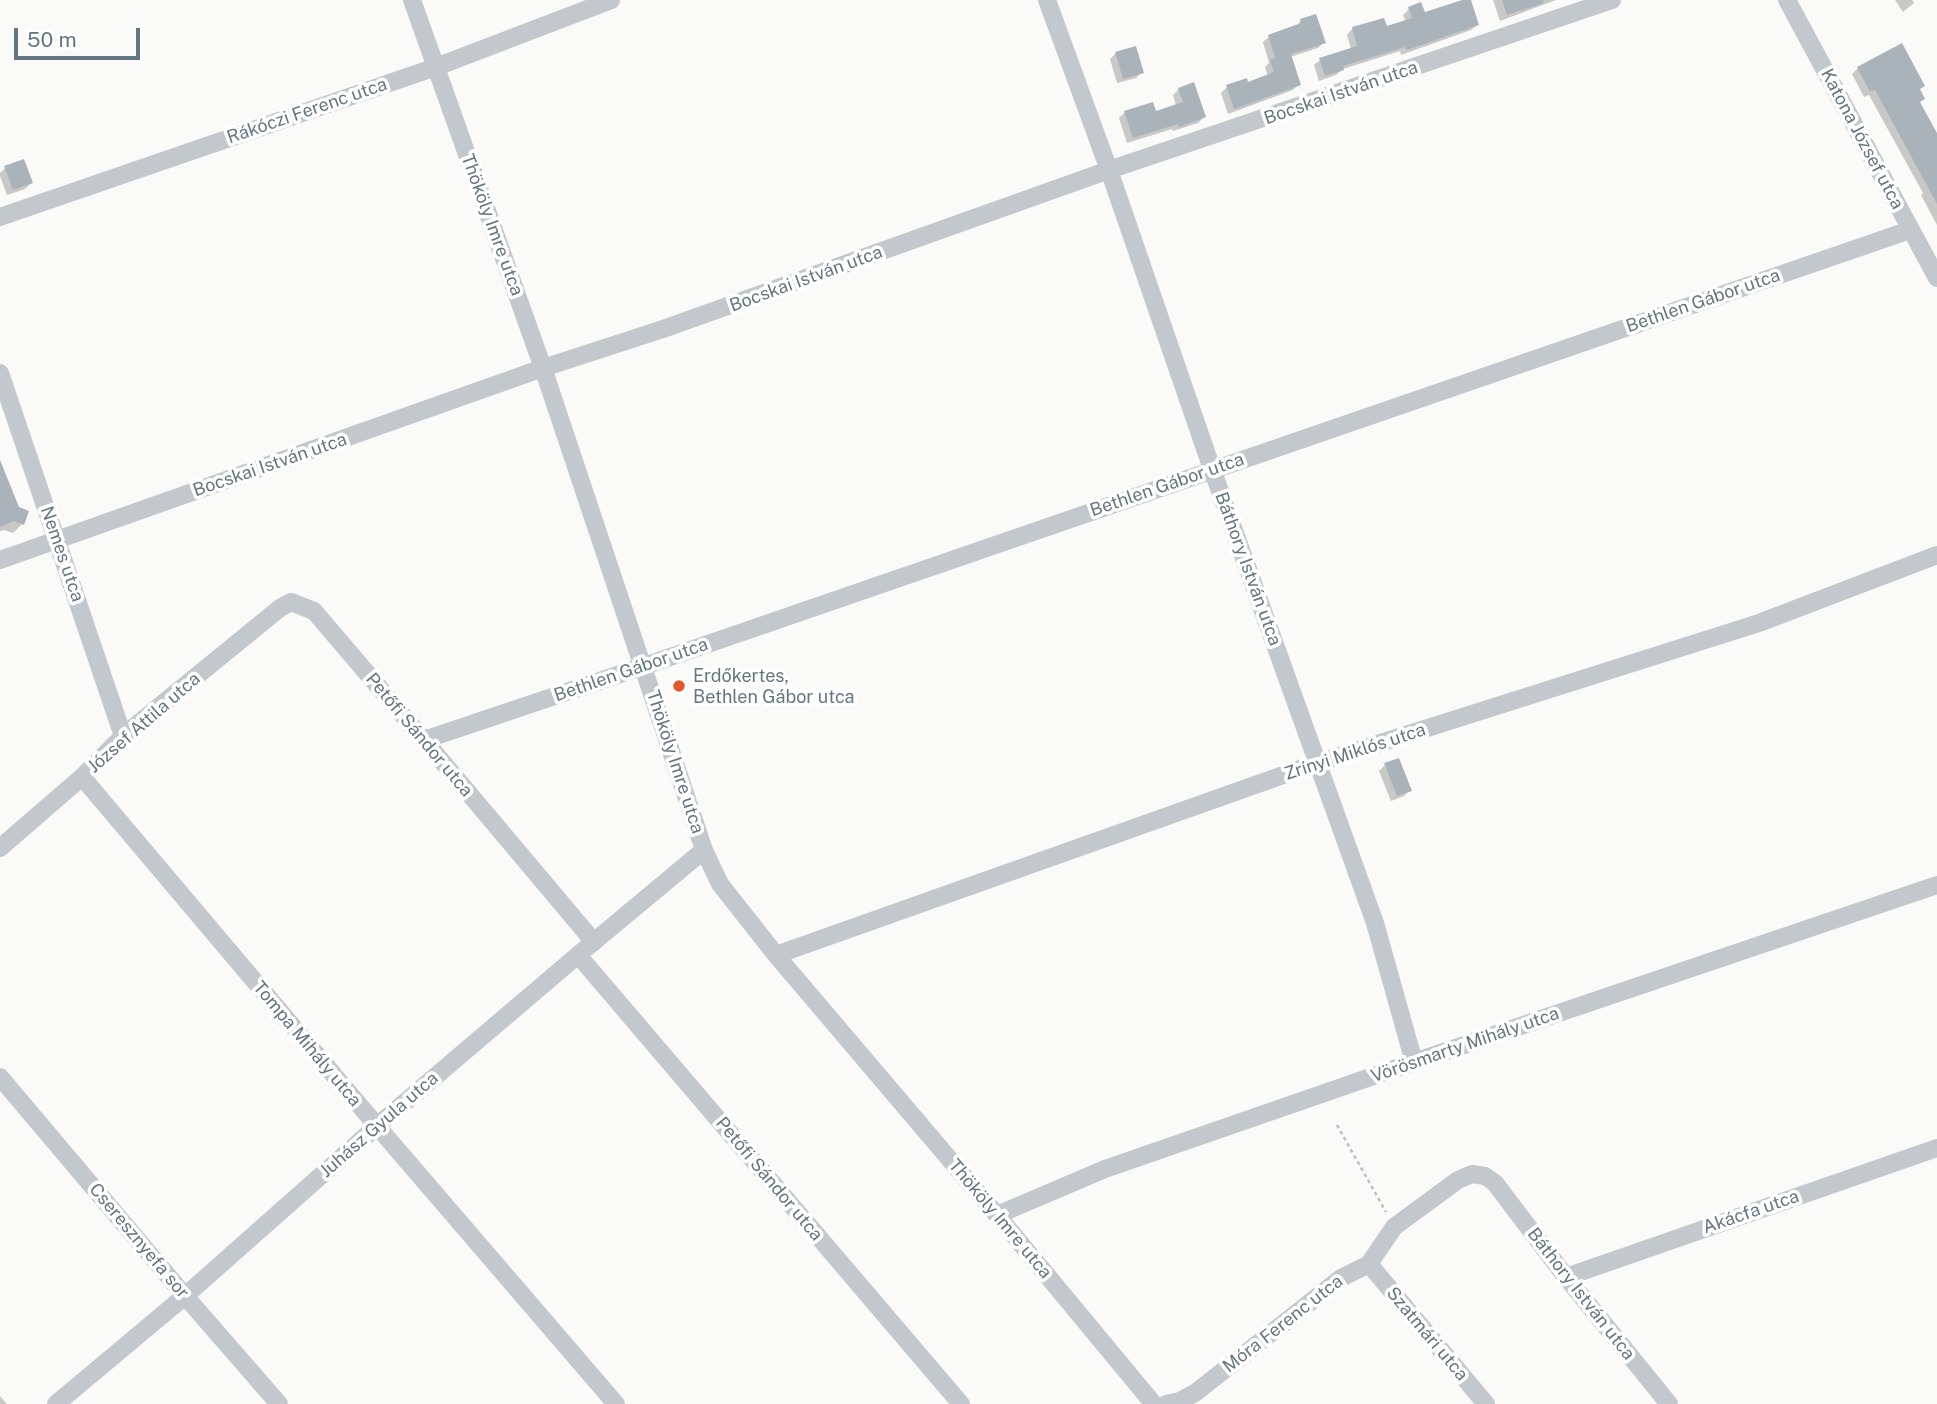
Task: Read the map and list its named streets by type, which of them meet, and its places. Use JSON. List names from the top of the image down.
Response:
{
  "streets": {
    "street": [
      "Bocskai István utca",
      "Rákóczi Ferenc utca",
      "Katona József utca",
      "Thököly Imre utca",
      "Bethlen Gábor utca",
      "Nemes utca",
      "Báthory István utca",
      "József Attila utca",
      "Petőfi Sándor utca",
      "Zrínyi Miklós utca",
      "Tompa Mihály utca",
      "Vörösmarty Mihály utca",
      "Juhász Gyula utca",
      "Akácfa utca",
      "Cseresznyefa sor",
      "Móra Ferenc utca",
      "Szatmári utca"
    ]
  },
  "crossings": [
    ["Bocskai István utca", "Thököly Imre utca"],
    ["Bocskai István utca", "Nemes utca"],
    ["Bocskai István utca", "Báthory István utca"],
    ["Rákóczi Ferenc utca", "Thököly Imre utca"],
    ["Katona József utca", "Bethlen Gábor utca"],
    ["Thököly Imre utca", "Bethlen Gábor utca"],
    ["Thököly Imre utca", "Zrínyi Miklós utca"],
    ["Thököly Imre utca", "Vörösmarty Mihály utca"],
    ["Thököly Imre utca", "Juhász Gyula utca"],
    ["Thököly Imre utca", "Móra Ferenc utca"],
    ["Bethlen Gábor utca", "Báthory István utca"],
    ["Bethlen Gábor utca", "Petőfi Sándor utca"],
    ["Nemes utca", "József Attila utca"],
    ["Báthory István utca", "Zrínyi Miklós utca"],
    ["Báthory István utca", "Vörösmarty Mihály utca"],
    ["Báthory István utca", "Akácfa utca"],
    ["Báthory István utca", "Móra Ferenc utca"],
    ["József Attila utca", "Petőfi Sándor utca"],
    ["József Attila utca", "Tompa Mihály utca"],
    ["Petőfi Sándor utca", "Juhász Gyula utca"],
    ["Tompa Mihály utca", "Juhász Gyula utca"],
    ["Juhász Gyula utca", "Cseresznyefa sor"],
    ["Móra Ferenc utca", "Szatmári utca"]
  ],
  "places": ["Erdőkertes, Bethlen Gábor utca"],
  "scale_bar": "50 m"
}
